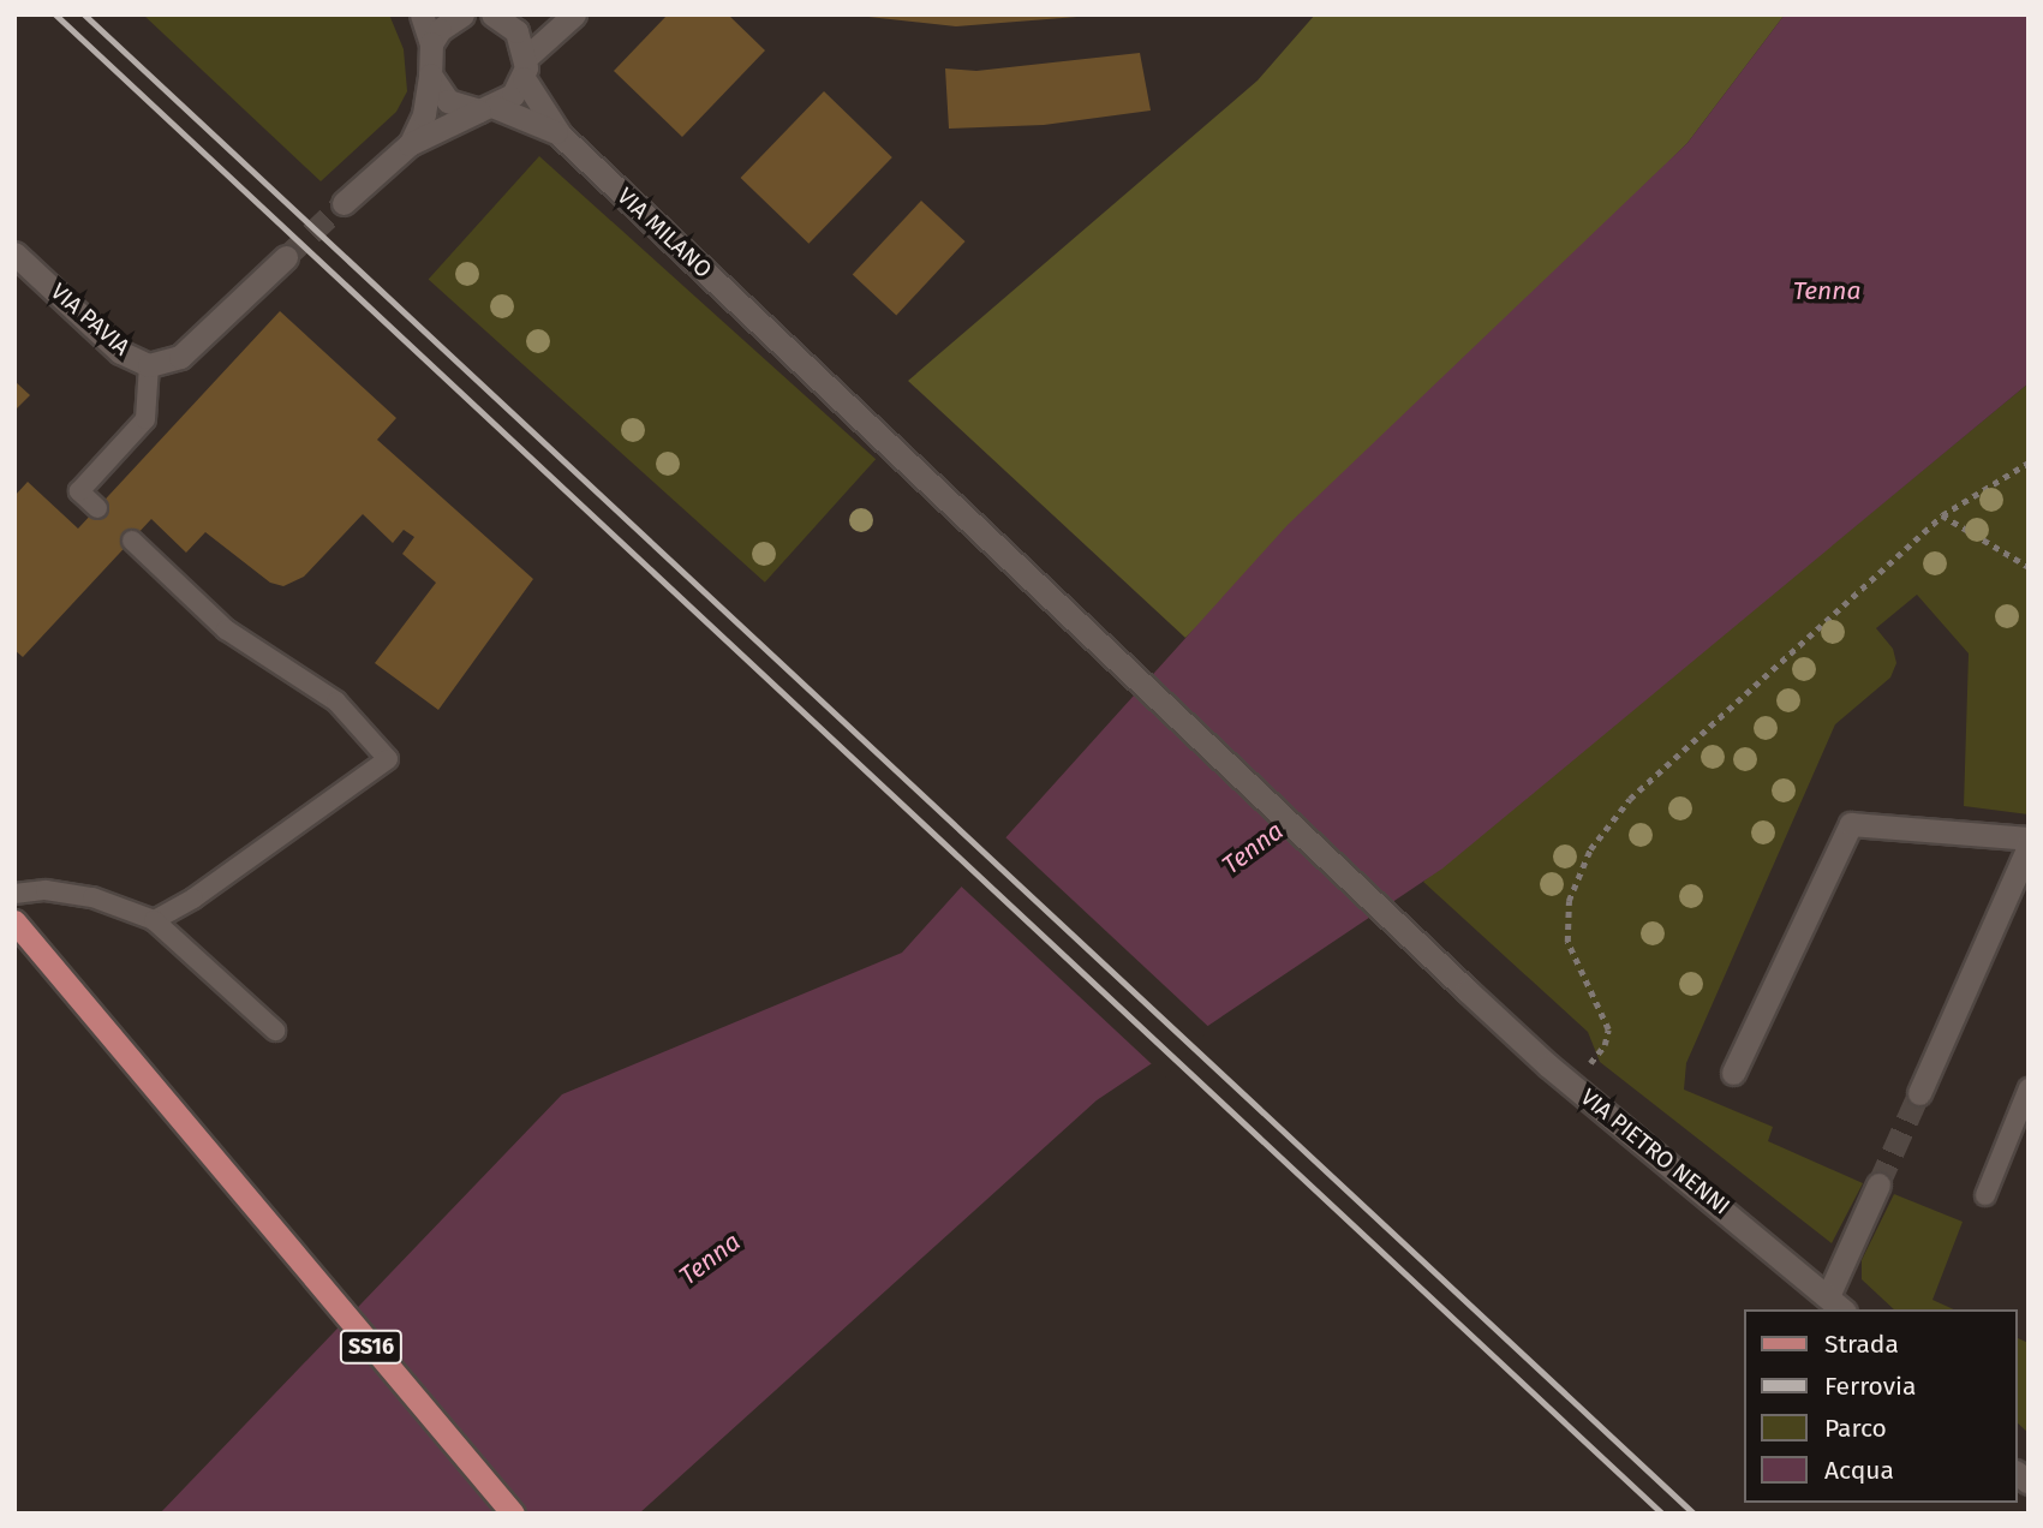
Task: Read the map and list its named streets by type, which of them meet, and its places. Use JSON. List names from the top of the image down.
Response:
{
  "streets": {
    "main road": ["SS16"],
    "street": ["VIA MILANO", "VIA PAVIA", "VIA PIETRO NENNI"]
  },
  "crossings": [
    ["VIA MILANO", "VIA PIETRO NENNI"]
  ],
  "water": ["Tenna"],
  "legend": [
    "Strada",
    "Ferrovia",
    "Parco",
    "Acqua"
  ]
}
